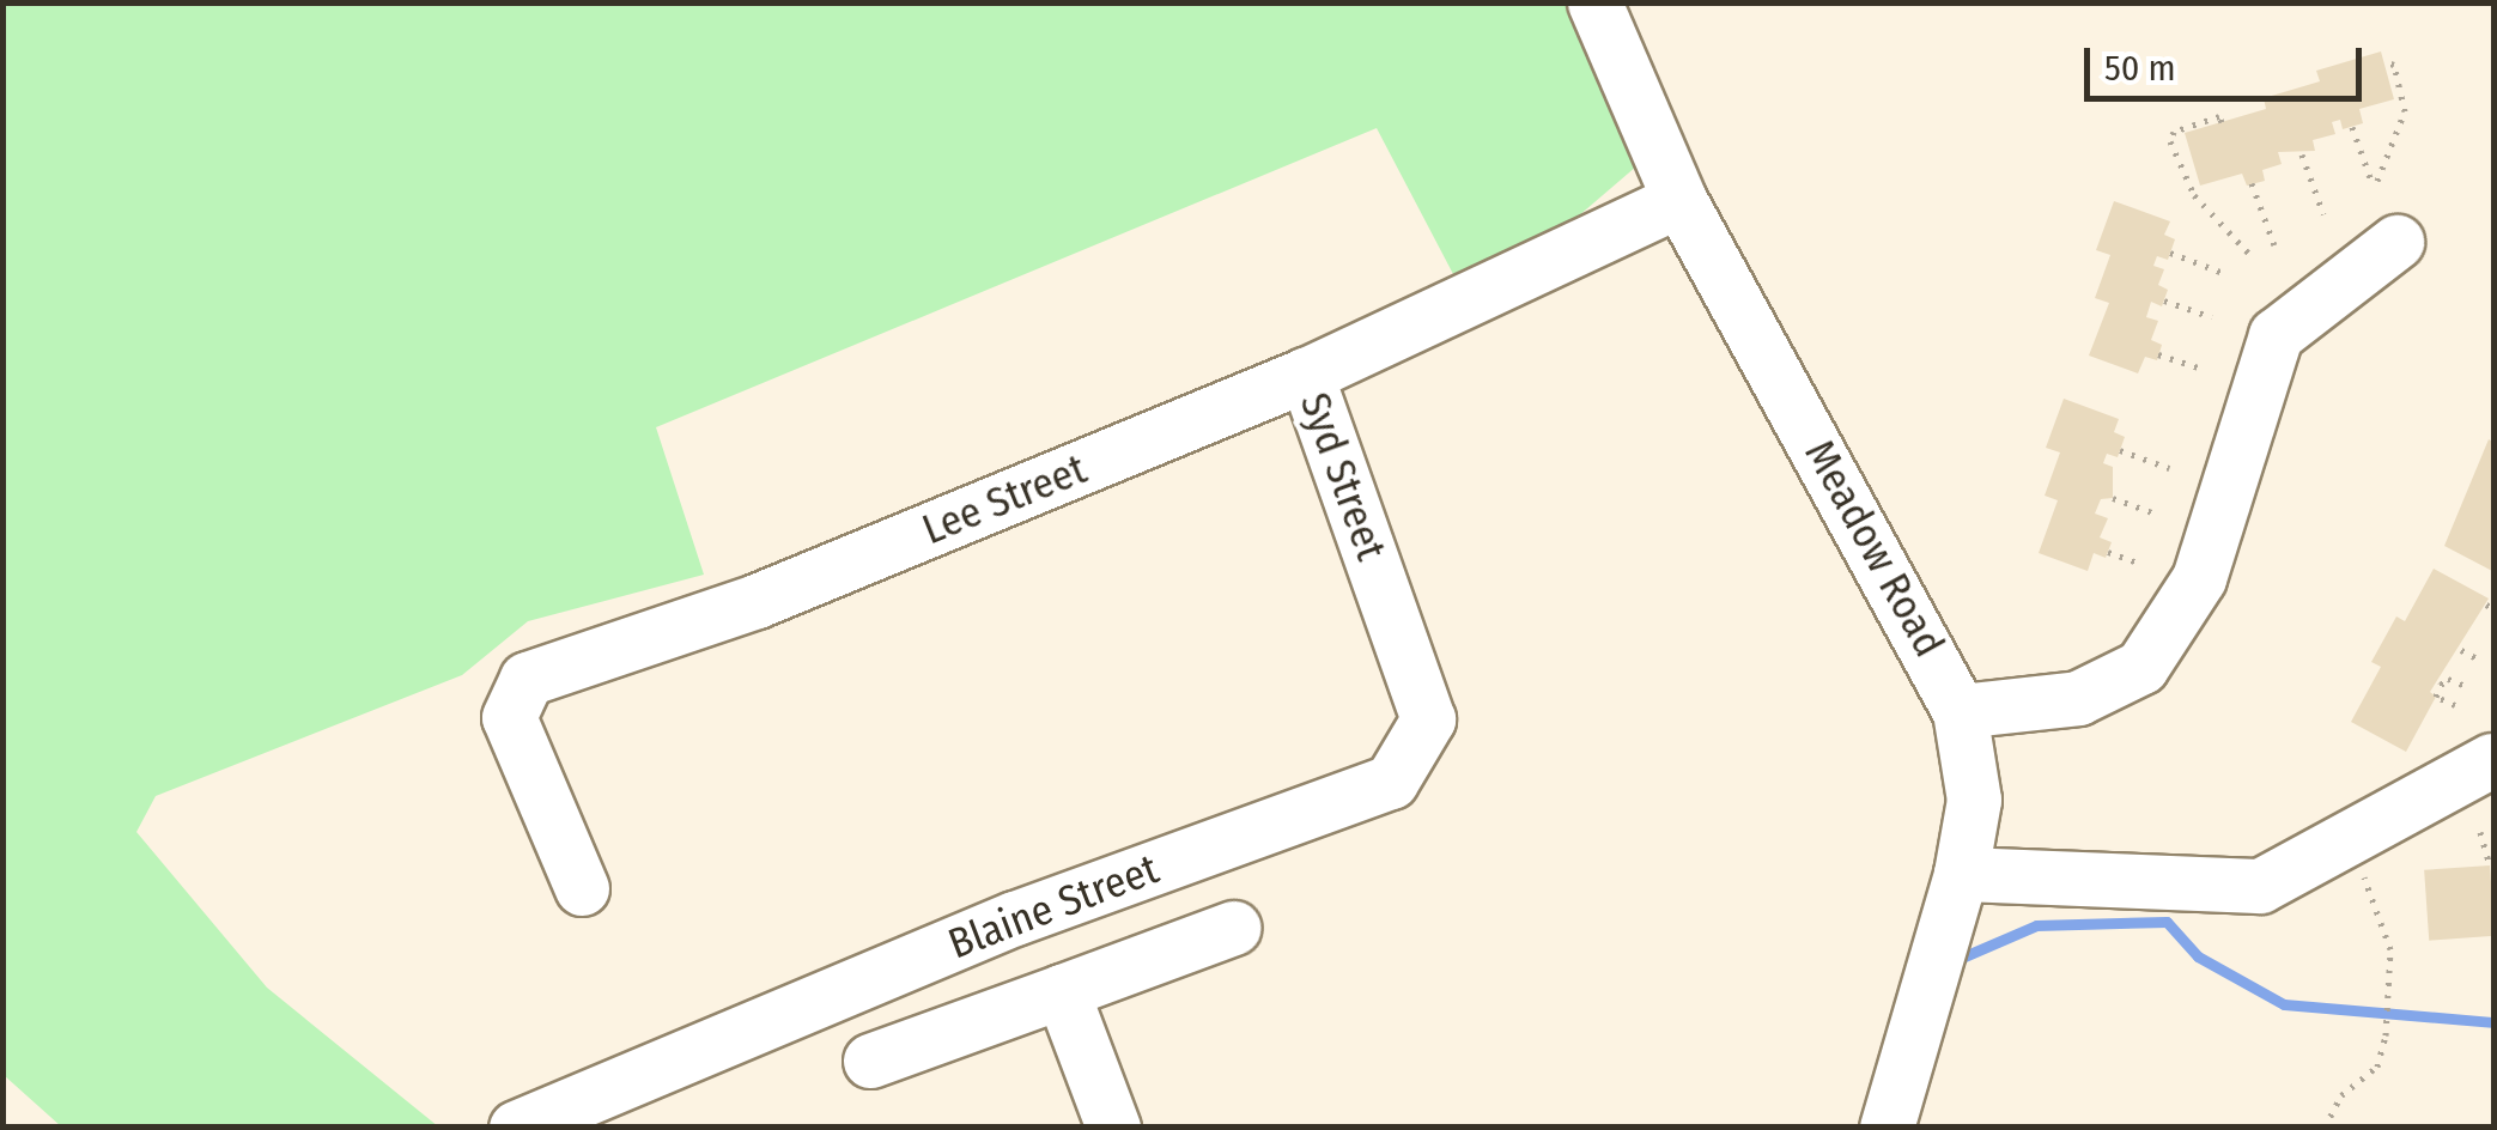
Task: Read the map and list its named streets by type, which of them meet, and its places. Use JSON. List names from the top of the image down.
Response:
{
  "streets": {
    "street": [
      "Syd Street",
      "Lee Street",
      "Meadow Road",
      "Blaine Street"
    ]
  },
  "crossings": [
    ["Syd Street", "Lee Street"],
    ["Syd Street", "Blaine Street"],
    ["Lee Street", "Meadow Road"]
  ],
  "scale_bar": "50 m"
}
